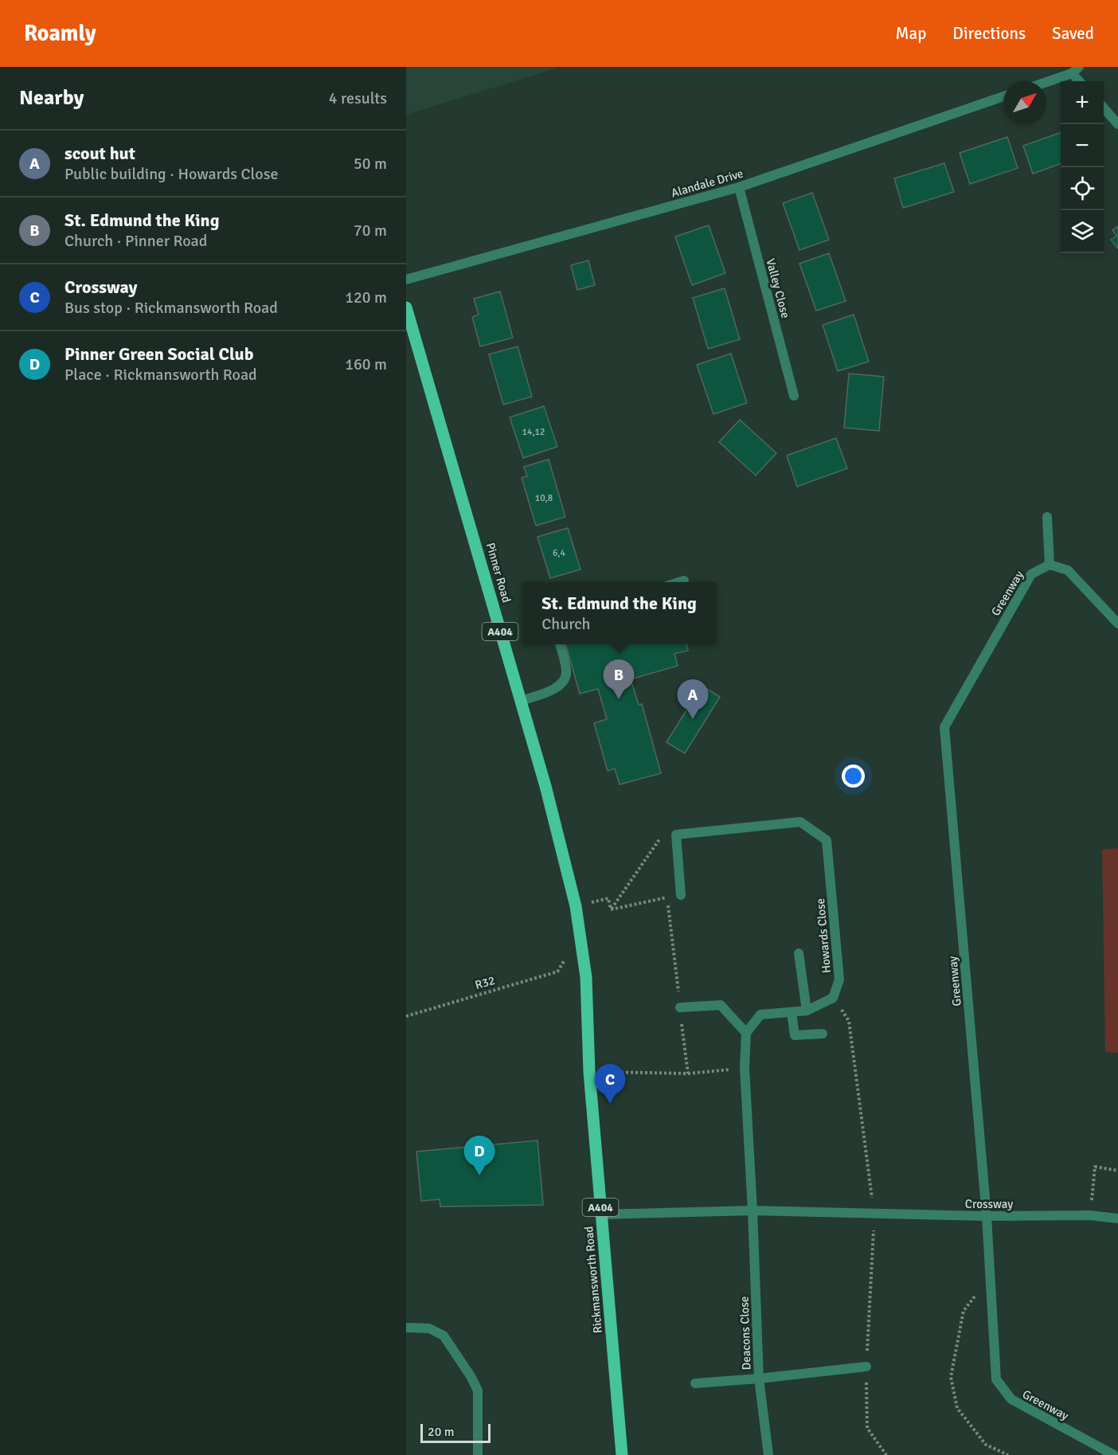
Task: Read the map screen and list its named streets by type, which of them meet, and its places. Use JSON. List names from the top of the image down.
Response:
{
  "streets": {
    "main road": ["Pinner Road", "A404", "Rickmansworth Road"],
    "street": [
      "Alandale Drive",
      "Valley Close",
      "Greenway",
      "Howards Close",
      "Crossway",
      "Deacons Close"
    ],
    "path": ["R32"]
  },
  "crossings": [
    ["Alandale Drive", "Valley Close"],
    ["Pinner Road", "Rickmansworth Road"],
    ["Greenway", "Crossway"],
    ["Crossway", "Rickmansworth Road"],
    ["Crossway", "Deacons Close"]
  ],
  "house_numbers": ["14,12", "10,8", "6,4"],
  "scale_bar": "20 m",
  "north": "top right",
  "page": {
    "header": "Roamly",
    "nav": ["Map", "Directions", "Saved"],
    "heading": ["Nearby", "4 results"],
    "map_buttons": ["+", "−"],
    "list": [
      {
        "mark": "A",
        "name": "scout hut",
        "note": "Public building · Howards Close",
        "value": "50 m"
      },
      {
        "mark": "B",
        "name": "St. Edmund the King",
        "note": "Church · Pinner Road",
        "value": "70 m"
      },
      {
        "mark": "C",
        "name": "Crossway",
        "note": "Bus stop · Rickmansworth Road",
        "value": "120 m"
      },
      {
        "mark": "D",
        "name": "Pinner Green Social Club",
        "note": "Place · Rickmansworth Road",
        "value": "160 m"
      }
    ],
    "popup": ["St. Edmund the King", "Church"],
    "pins": [
      "B",
      "A",
      "C",
      "D"
    ],
    "scale": "20 m"
  }
}
